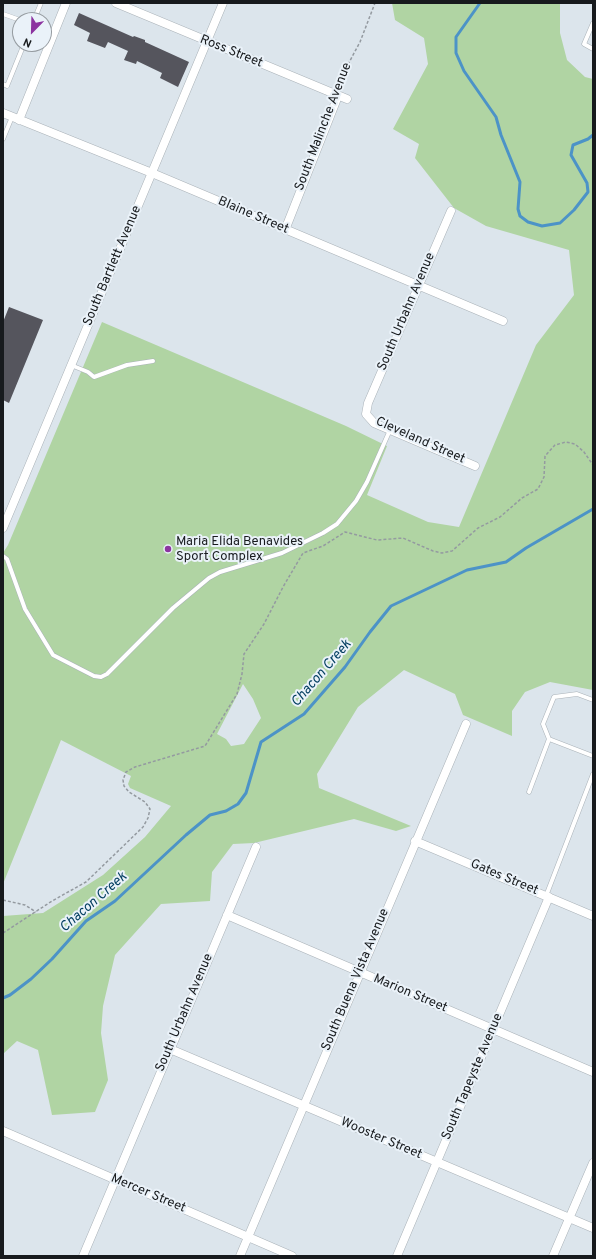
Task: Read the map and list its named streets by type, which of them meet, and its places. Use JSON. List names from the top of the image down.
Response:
{
  "streets": {
    "street": [
      "Ross Street",
      "South Malinche Avenue",
      "Blaine Street",
      "South Bartlett Avenue",
      "South Urbahn Avenue",
      "Cleveland Street",
      "Gates Street",
      "South Buena Vista Avenue",
      "Marion Street",
      "South Tapeyste Avenue",
      "Wooster Street",
      "Mercer Street"
    ]
  },
  "crossings": [
    ["Ross Street", "South Malinche Avenue"],
    ["Ross Street", "South Bartlett Avenue"],
    ["South Malinche Avenue", "Blaine Street"],
    ["Blaine Street", "South Bartlett Avenue"],
    ["Blaine Street", "South Urbahn Avenue"],
    ["South Urbahn Avenue", "Cleveland Street"],
    ["South Urbahn Avenue", "Marion Street"],
    ["South Urbahn Avenue", "Wooster Street"],
    ["South Urbahn Avenue", "Mercer Street"],
    ["Gates Street", "South Buena Vista Avenue"],
    ["Gates Street", "South Tapeyste Avenue"],
    ["South Buena Vista Avenue", "Marion Street"],
    ["South Buena Vista Avenue", "Wooster Street"],
    ["South Buena Vista Avenue", "Mercer Street"],
    ["Marion Street", "South Tapeyste Avenue"],
    ["South Tapeyste Avenue", "Wooster Street"]
  ],
  "water": ["Chacon Creek"],
  "places": ["Maria Elida Benavides Sport Complex"],
  "north": "bottom left"
}
